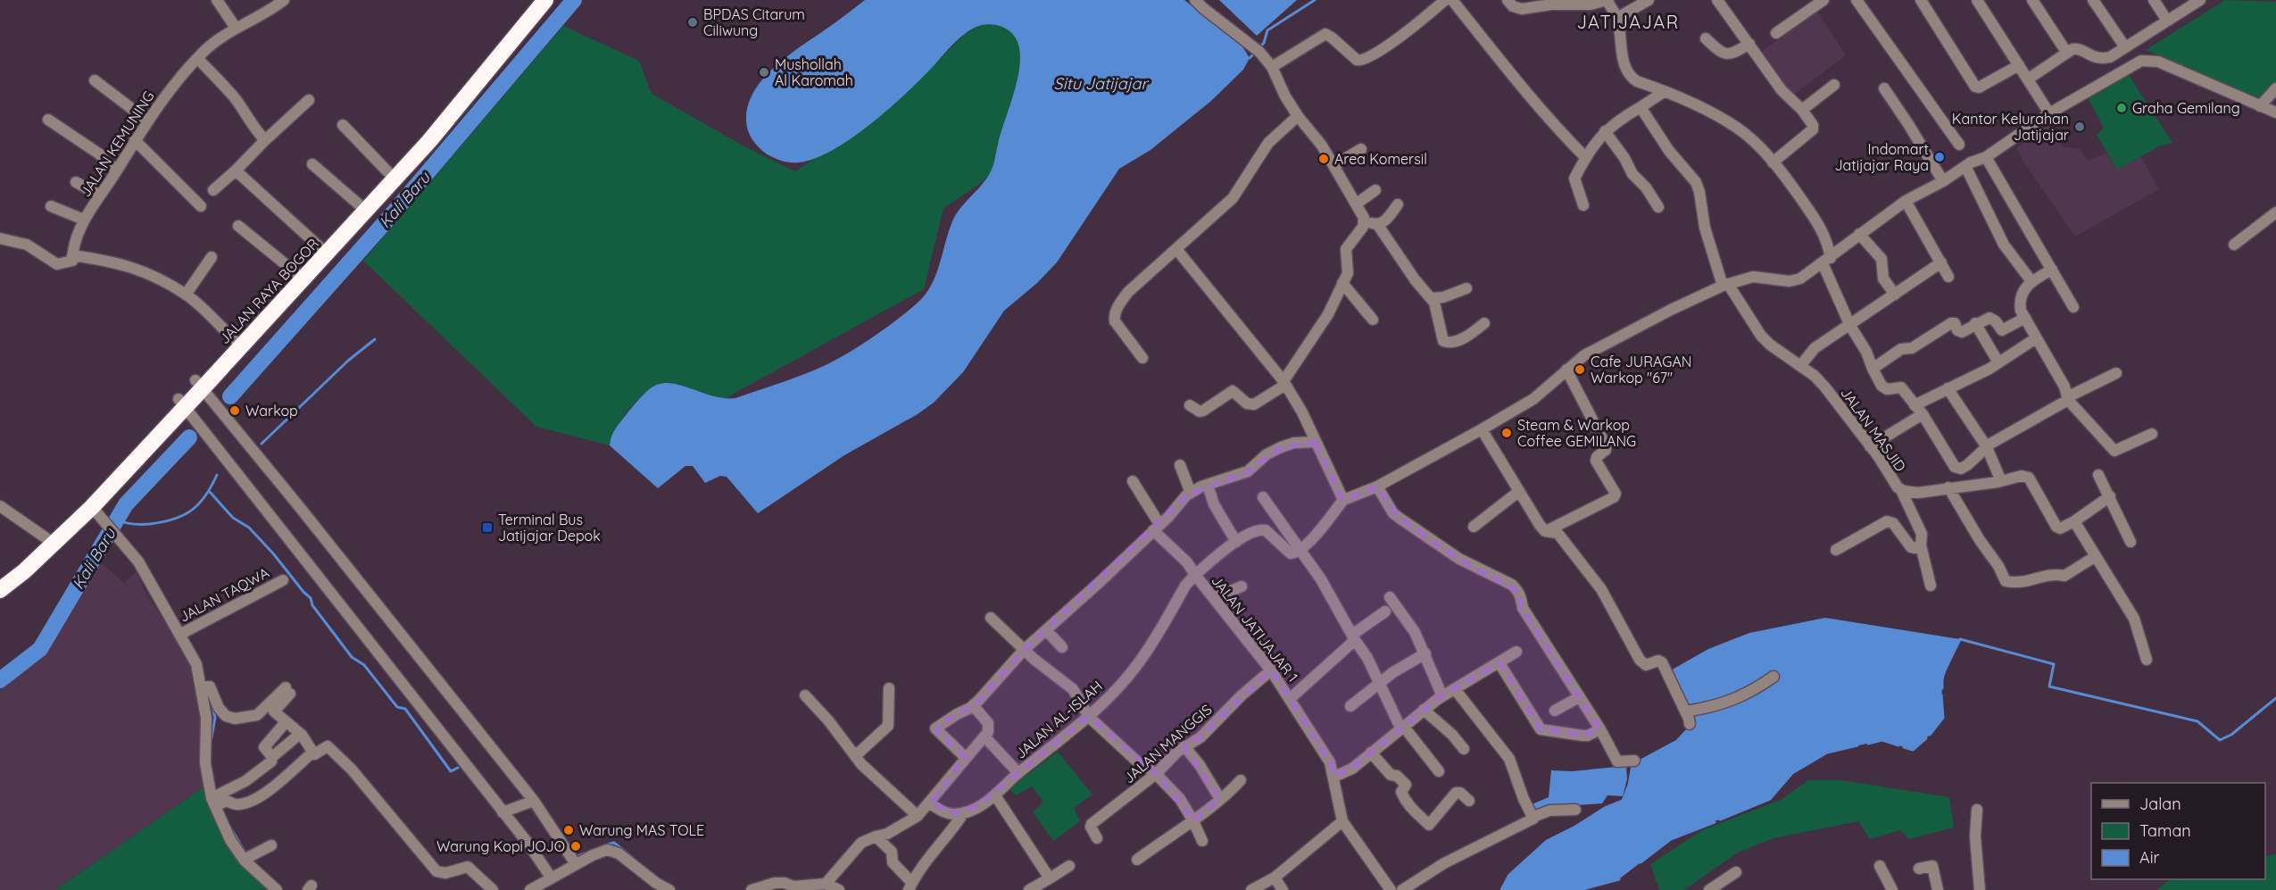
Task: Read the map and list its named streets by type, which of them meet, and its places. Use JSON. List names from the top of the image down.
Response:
{
  "streets": {
    "highway": ["JALAN RAYA BOGOR"],
    "street": [
      "JALAN KEMUNING",
      "JALAN MASJID",
      "JALAN TAQWA",
      "JALAN JATIJAJAR 1",
      "JALAN AL-ISLAH",
      "JALAN MANGGIS"
    ]
  },
  "crossings": [
    ["JALAN JATIJAJAR 1", "JALAN AL-ISLAH"],
    ["JALAN JATIJAJAR 1", "JALAN MANGGIS"]
  ],
  "districts": ["JATIJAJAR"],
  "water": ["Situ Jatijajar", "Kali Baru"],
  "places": {
    "other": [
      "BPDAS Citarum Ciliwung",
      "Mushollah Al Karomah",
      "Graha Gemilang",
      "Kantor Kelurahan Jatijajar",
      "Indomart Jatijajar Raya",
      "Area Komersil",
      "Cafe JURAGAN Warkop \"67\"",
      "Warkop",
      "Steam & Warkop Coffee GEMILANG",
      "Warung MAS TOLE",
      "Warung Kopi JOJO"
    ],
    "transit": ["Terminal Bus Jatijajar Depok"]
  },
  "legend": ["Jalan", "Taman", "Air"]
}
